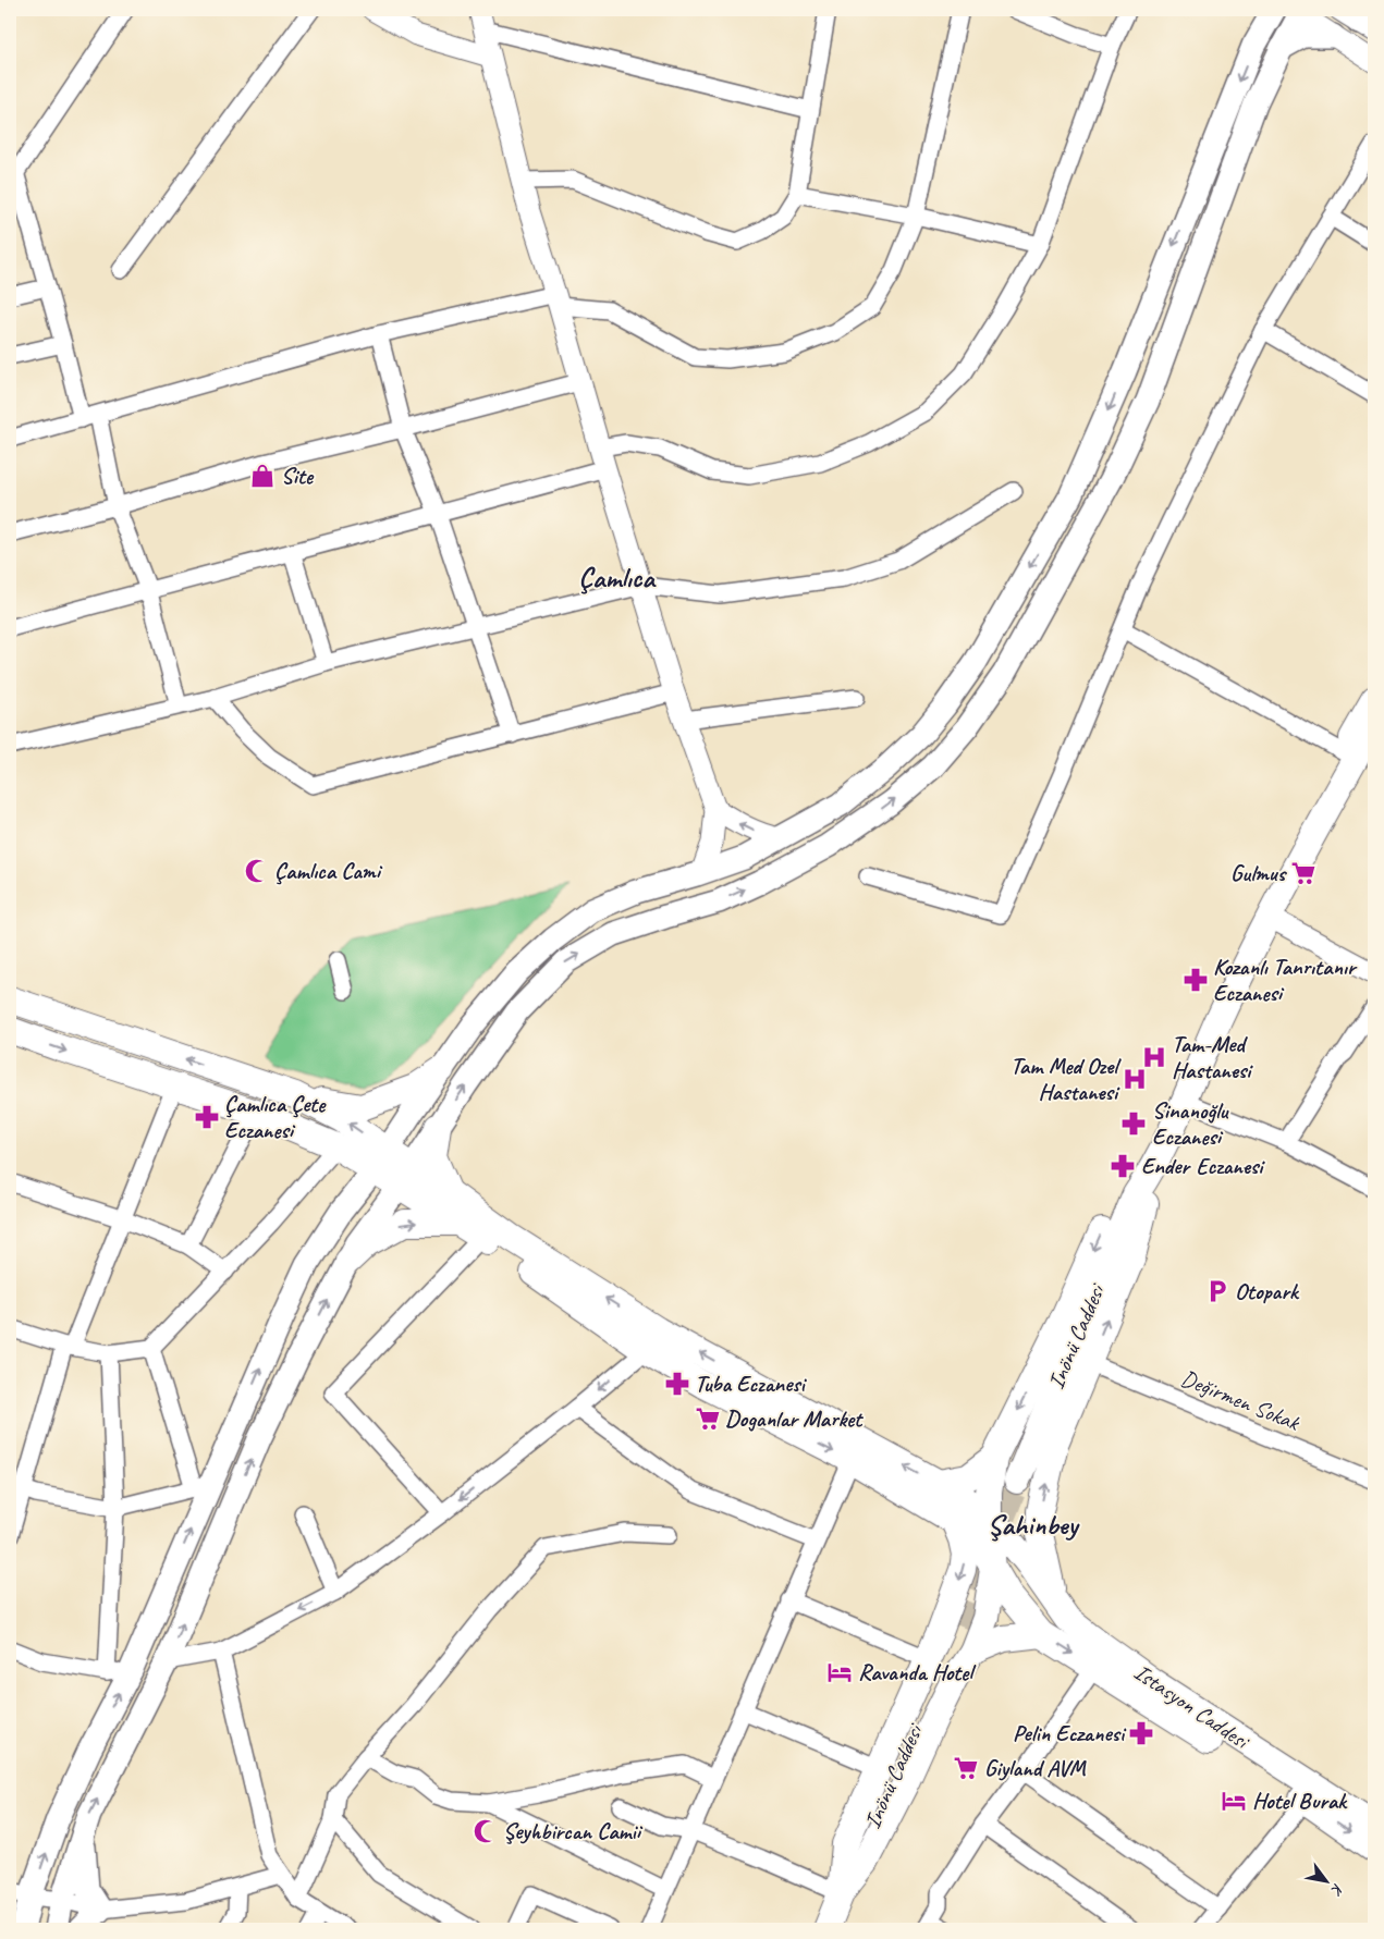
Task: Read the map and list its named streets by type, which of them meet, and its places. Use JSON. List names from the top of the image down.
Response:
{
  "streets": {
    "main road": ["Inönü Caddesi", "Istasyon Caddesi"],
    "street": ["Değirmen Sokak"]
  },
  "districts": ["Çamlıca", "Şahinbey"],
  "places": {
    "shop": ["Site"],
    "mosque": ["Çamlıca Cami", "Şeyhbircan Camii"],
    "supermarket": ["Gulmus", "Doganlar Market", "Giyland AVM"],
    "pharmacy": [
      "Kozanlı Tanrıtanır Eczanesi",
      "Çamlıca Çete Eczanesi",
      "Sinanoğlu Eczanesi",
      "Ender Eczanesi",
      "Tuba Eczanesi",
      "Pelin Eczanesi"
    ],
    "hospital": ["Tam-Med Hastanesi", "Tam Med Ozel Hastanesi"],
    "parking": ["Otopark"],
    "hotel": ["Ravanda Hotel", "Hotel Burak"]
  },
  "north": "bottom right"
}
